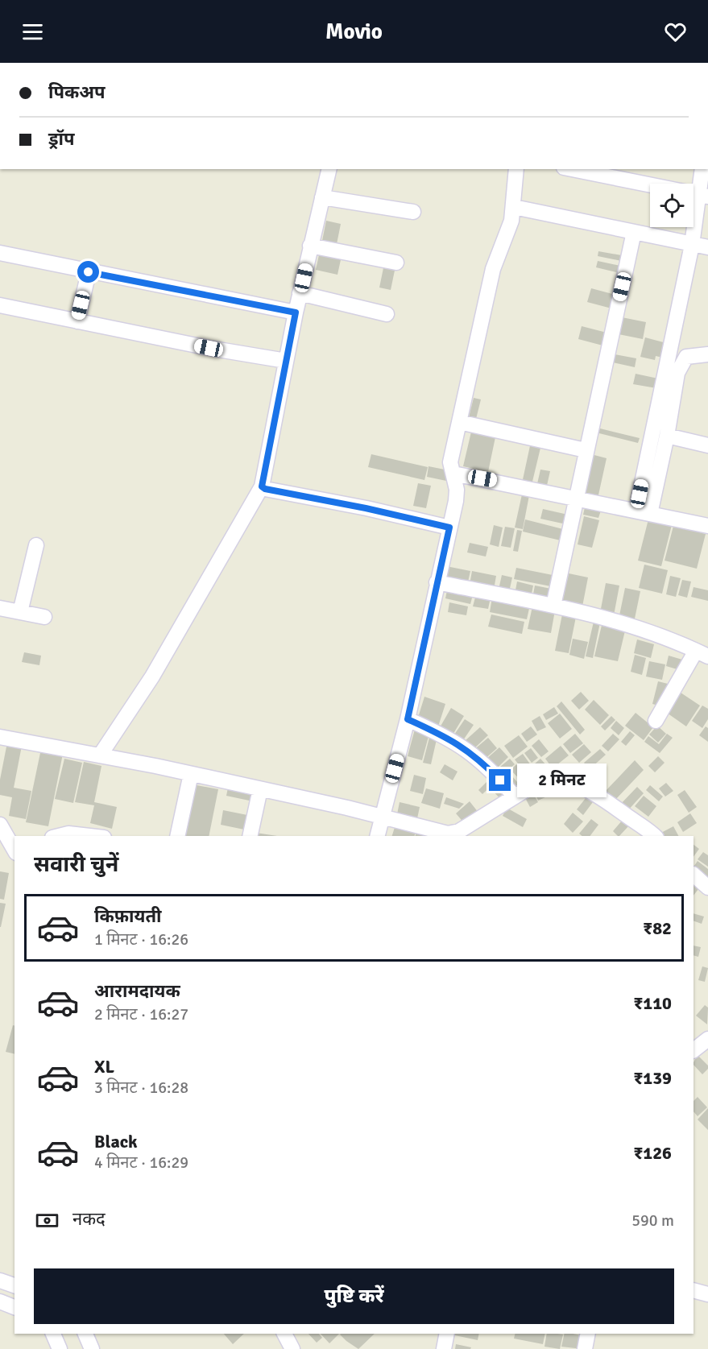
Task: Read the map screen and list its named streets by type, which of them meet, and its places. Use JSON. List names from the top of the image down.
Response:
{
  "page": {
    "header": "Movio",
    "banner": ["पिकअप", "ड्रॉप"],
    "bubble": "2 मिनट",
    "heading": "सवारी चुनें",
    "list": [
      {
        "name": "किफ़ायती",
        "note": "1 मिनट · 16:26",
        "value": "₹82"
      },
      {
        "name": "आरामदायक",
        "note": "2 मिनट · 16:27",
        "value": "₹110"
      },
      {
        "name": "XL",
        "note": "3 मिनट · 16:28",
        "value": "₹139"
      },
      {
        "name": "Black",
        "note": "4 मिनट · 16:29",
        "value": "₹126"
      }
    ],
    "pay": ["नकद", "590 m"],
    "buttons": "पुष्टि करें"
  }
}
